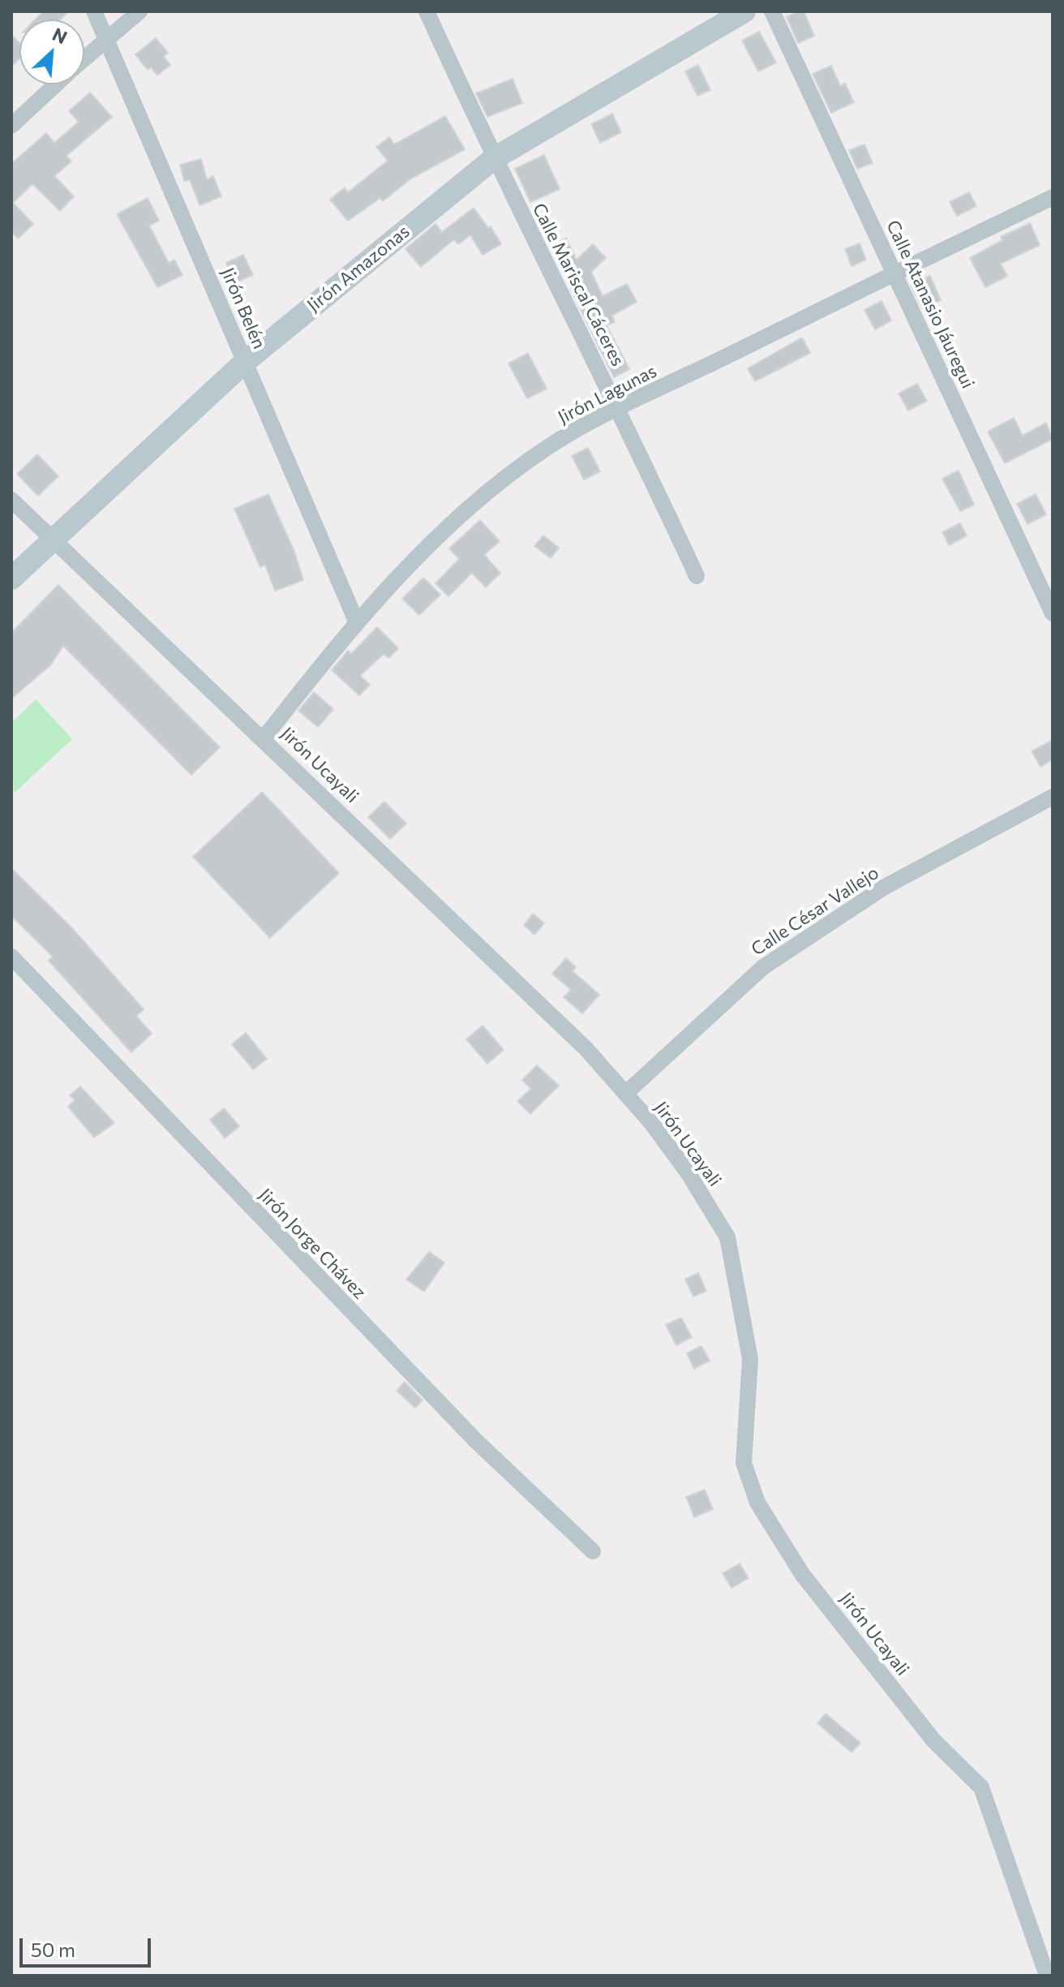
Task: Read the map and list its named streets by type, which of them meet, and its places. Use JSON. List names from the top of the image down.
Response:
{
  "streets": {
    "street": [
      "Jirón Amazonas",
      "Calle Mariscal Cáceres",
      "Calle Atanasio Jáuregui",
      "Jirón Belén",
      "Jirón Lagunas",
      "Jirón Ucayali",
      "Calle César Vallejo",
      "Jirón Jorge Chávez"
    ]
  },
  "crossings": [
    ["Jirón Amazonas", "Calle Mariscal Cáceres"],
    ["Jirón Amazonas", "Jirón Belén"],
    ["Jirón Amazonas", "Jirón Ucayali"],
    ["Calle Mariscal Cáceres", "Jirón Lagunas"],
    ["Calle Atanasio Jáuregui", "Jirón Lagunas"],
    ["Jirón Belén", "Jirón Lagunas"],
    ["Jirón Lagunas", "Jirón Ucayali"],
    ["Jirón Ucayali", "Calle César Vallejo"]
  ],
  "scale_bar": "50 m",
  "north": "top right"
}
